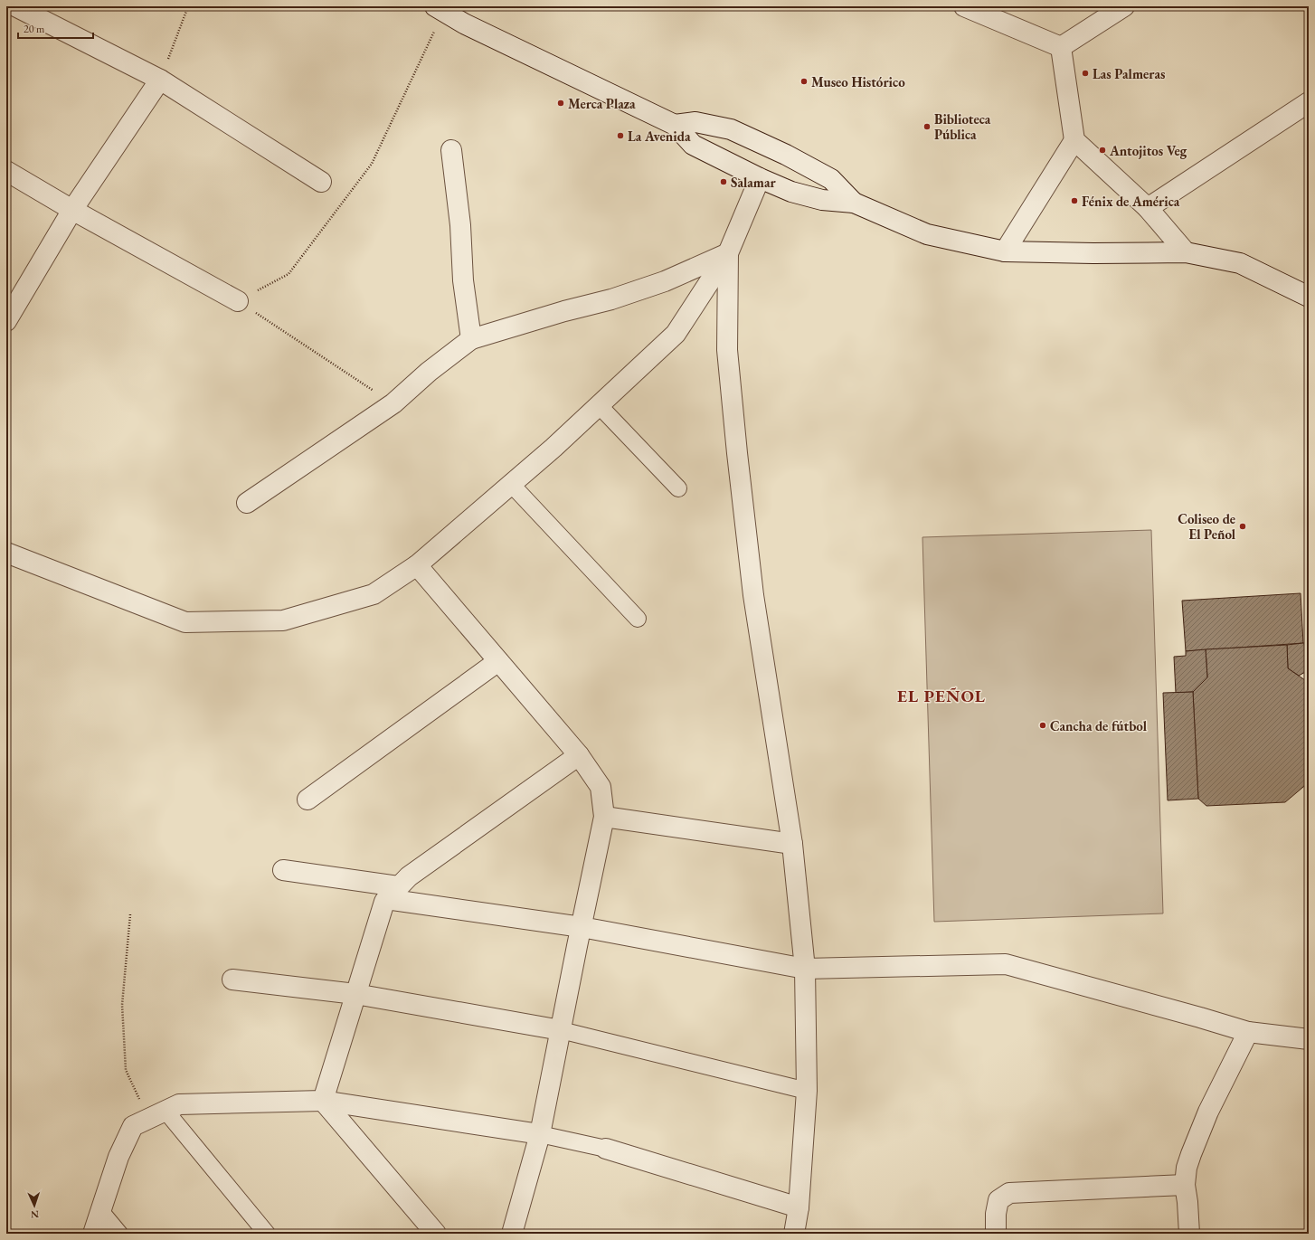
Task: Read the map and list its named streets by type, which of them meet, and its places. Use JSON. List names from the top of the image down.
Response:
{
  "districts": ["EL PEÑOL"],
  "places": [
    "Las Palmeras",
    "Museo Histórico",
    "Merca Plaza",
    "Biblioteca Pública",
    "La Avenida",
    "Antojitos Veg",
    "Salamar",
    "Fénix de América",
    "Coliseo de El Peñol",
    "Cancha de fútbol"
  ],
  "scale_bar": "20 m",
  "north": "bottom"
}
